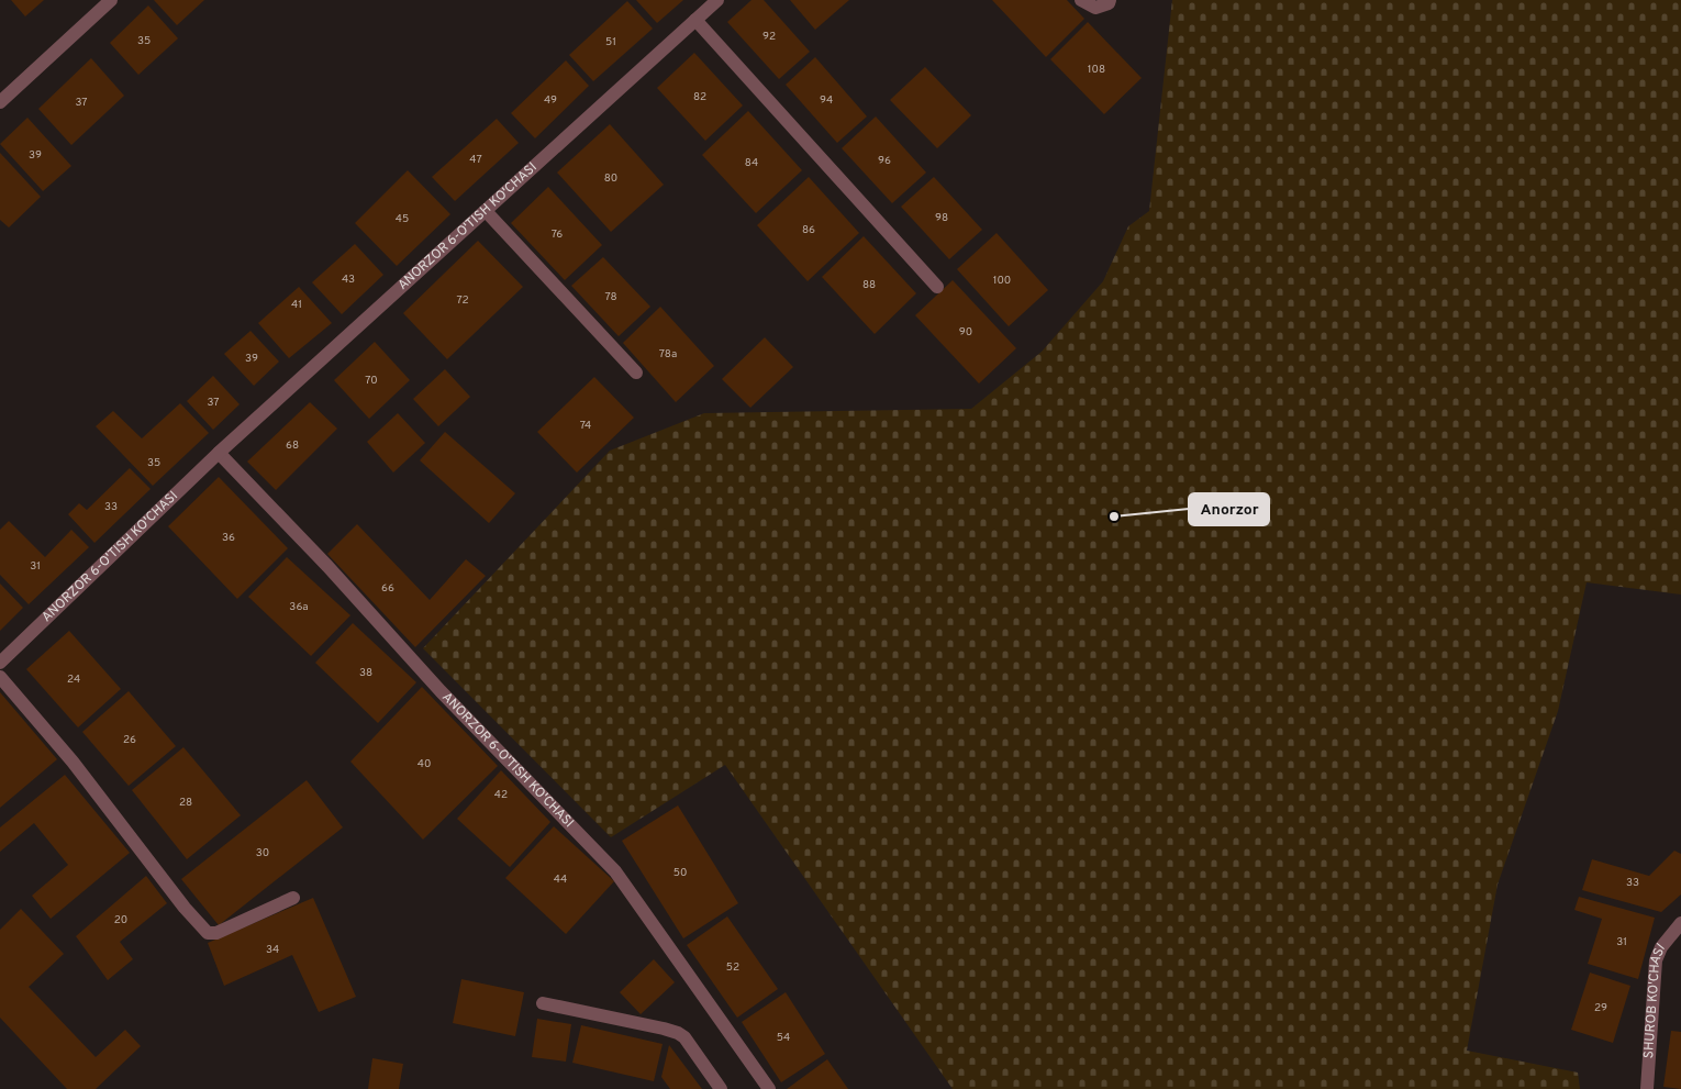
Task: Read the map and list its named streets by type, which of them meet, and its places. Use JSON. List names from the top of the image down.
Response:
{
  "streets": {
    "street": ["ANORZOR 6-O'TISH KO'CHASI", "SHUROB KO'CHASI"]
  },
  "places": ["Anorzor"],
  "house_numbers": [
    "92",
    "35",
    "51",
    "108",
    "82",
    "49",
    "94",
    "37",
    "39",
    "47",
    "96",
    "84",
    "80",
    "98",
    "45",
    "86",
    "76",
    "43",
    "100",
    "88",
    "78",
    "72",
    "41",
    "90",
    "78а",
    "39",
    "70",
    "37",
    "74",
    "68",
    "35",
    "33",
    "36",
    "31",
    "66",
    "36а",
    "38",
    "24",
    "26",
    "40",
    "42",
    "28",
    "30",
    "50",
    "44",
    "33",
    "20",
    "31",
    "34",
    "52",
    "29",
    "54"
  ]
}
